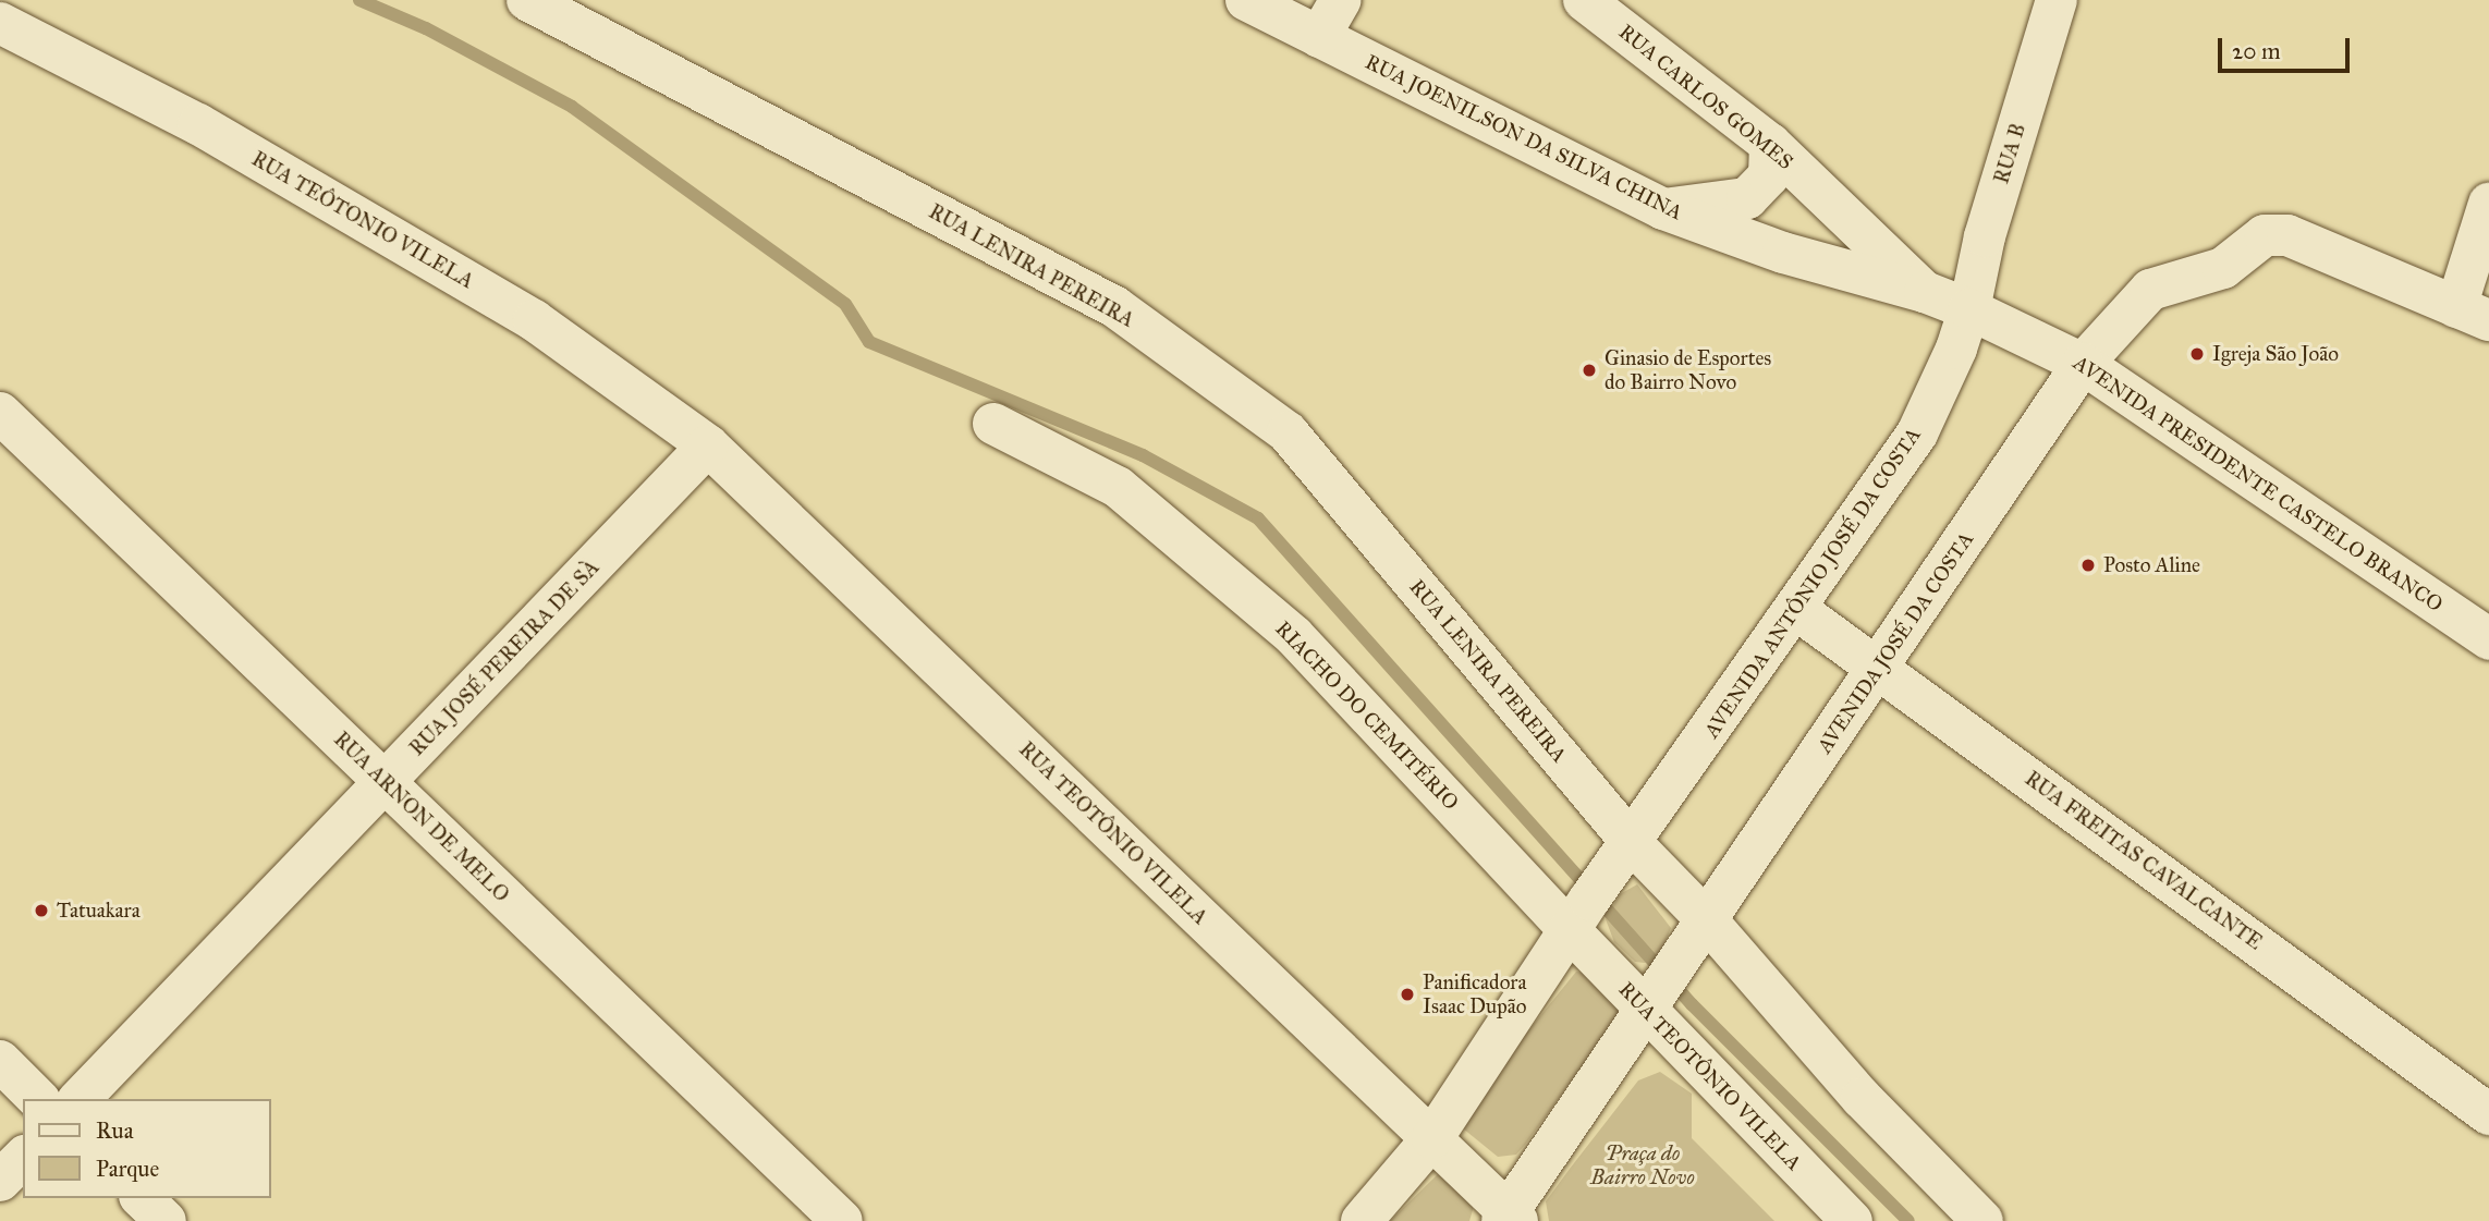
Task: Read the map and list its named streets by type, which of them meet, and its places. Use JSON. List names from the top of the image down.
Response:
{
  "streets": {
    "street": [
      "RUA CARLOS GOMES",
      "RUA JOENILSON DA SILVA CHINA",
      "RUA B",
      "RUA TEÔTONIO VILELA",
      "RUA LENIRA PEREIRA",
      "AVENIDA PRESIDENTE CASTELO BRANCO",
      "AVENIDA ANTÔNIO JOSÉ DA COSTA",
      "AVENIDA JOSÉ DA COSTA",
      "RUA JOSÉ PEREIRA DE SÀ",
      "RIACHO DO CEMITÉRIO",
      "RUA ARNON DE MELO",
      "RUA TEOTÔNIO VILELA",
      "RUA FREITAS CAVALCANTE"
    ]
  },
  "crossings": [
    ["RUA CARLOS GOMES", "RUA JOENILSON DA SILVA CHINA"],
    ["RUA JOENILSON DA SILVA CHINA", "RUA B"],
    ["RUA JOENILSON DA SILVA CHINA", "AVENIDA PRESIDENTE CASTELO BRANCO"],
    ["RUA JOENILSON DA SILVA CHINA", "AVENIDA ANTÔNIO JOSÉ DA COSTA"],
    ["RUA B", "AVENIDA ANTÔNIO JOSÉ DA COSTA"],
    ["RUA TEÔTONIO VILELA", "RUA JOSÉ PEREIRA DE SÀ"],
    ["RUA TEÔTONIO VILELA", "RUA TEOTÔNIO VILELA"],
    ["RUA LENIRA PEREIRA", "AVENIDA ANTÔNIO JOSÉ DA COSTA"],
    ["RUA LENIRA PEREIRA", "AVENIDA JOSÉ DA COSTA"],
    ["AVENIDA PRESIDENTE CASTELO BRANCO", "AVENIDA JOSÉ DA COSTA"],
    ["AVENIDA ANTÔNIO JOSÉ DA COSTA", "RIACHO DO CEMITÉRIO"],
    ["AVENIDA ANTÔNIO JOSÉ DA COSTA", "RUA TEOTÔNIO VILELA"],
    ["AVENIDA ANTÔNIO JOSÉ DA COSTA", "RUA FREITAS CAVALCANTE"],
    ["AVENIDA JOSÉ DA COSTA", "RUA FREITAS CAVALCANTE"],
    ["RUA JOSÉ PEREIRA DE SÀ", "RUA ARNON DE MELO"],
    ["RUA JOSÉ PEREIRA DE SÀ", "RUA TEOTÔNIO VILELA"],
    ["RIACHO DO CEMITÉRIO", "RUA TEOTÔNIO VILELA"]
  ],
  "parks": ["Praça do Bairro Novo"],
  "places": [
    "Igreja São João",
    "Ginasio de Esportes do Bairro Novo",
    "Posto Aline",
    "Tatuakara",
    "Panificadora Isaac Dupão"
  ],
  "legend": ["Rua", "Parque"],
  "scale_bar": "20 m"
}
